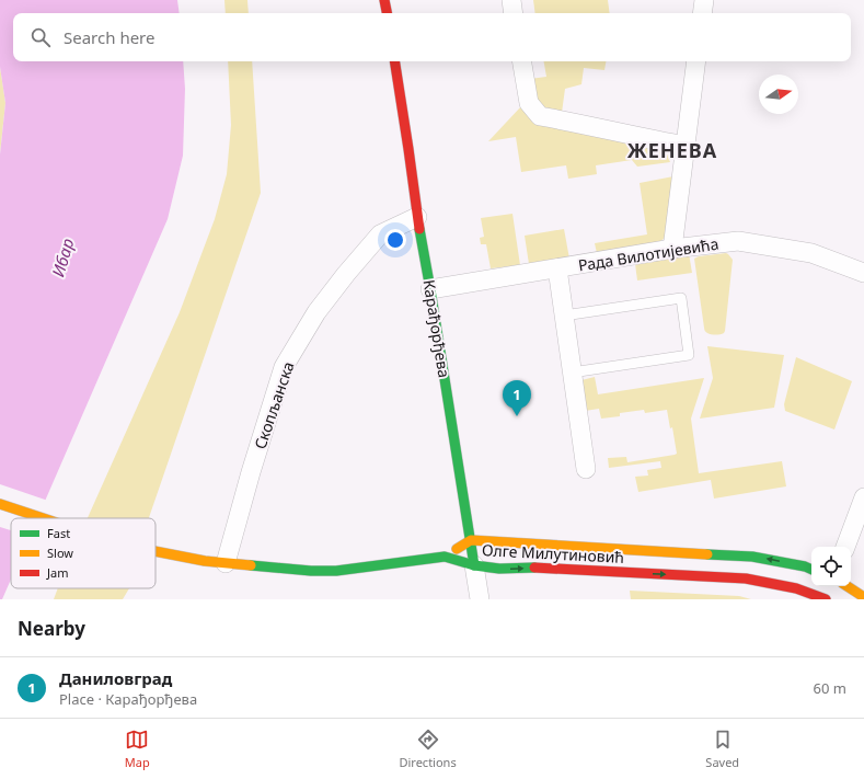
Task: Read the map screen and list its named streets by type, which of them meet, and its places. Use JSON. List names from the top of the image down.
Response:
{
  "streets": {
    "street": [
      "Рада Вилотијевића",
      "Карађорђева",
      "Скопљанска",
      "Олге Милутиновић"
    ]
  },
  "crossings": [
    ["Рада Вилотијевића", "Карађорђева"],
    ["Карађорђева", "Скопљанска"],
    ["Карађорђева", "Олге Милутиновић"]
  ],
  "districts": ["ЖЕНЕВА"],
  "water": ["Ибар"],
  "legend": ["Fast", "Slow", "Jam"],
  "north": "right",
  "page": {
    "search": "Search here",
    "pins": "1",
    "heading": "Nearby",
    "list": [
      {
        "mark": "1",
        "name": "Даниловград",
        "note": "Place · Карађорђева",
        "value": "60 m"
      }
    ],
    "nav": ["Map", "Directions", "Saved"]
  }
}
